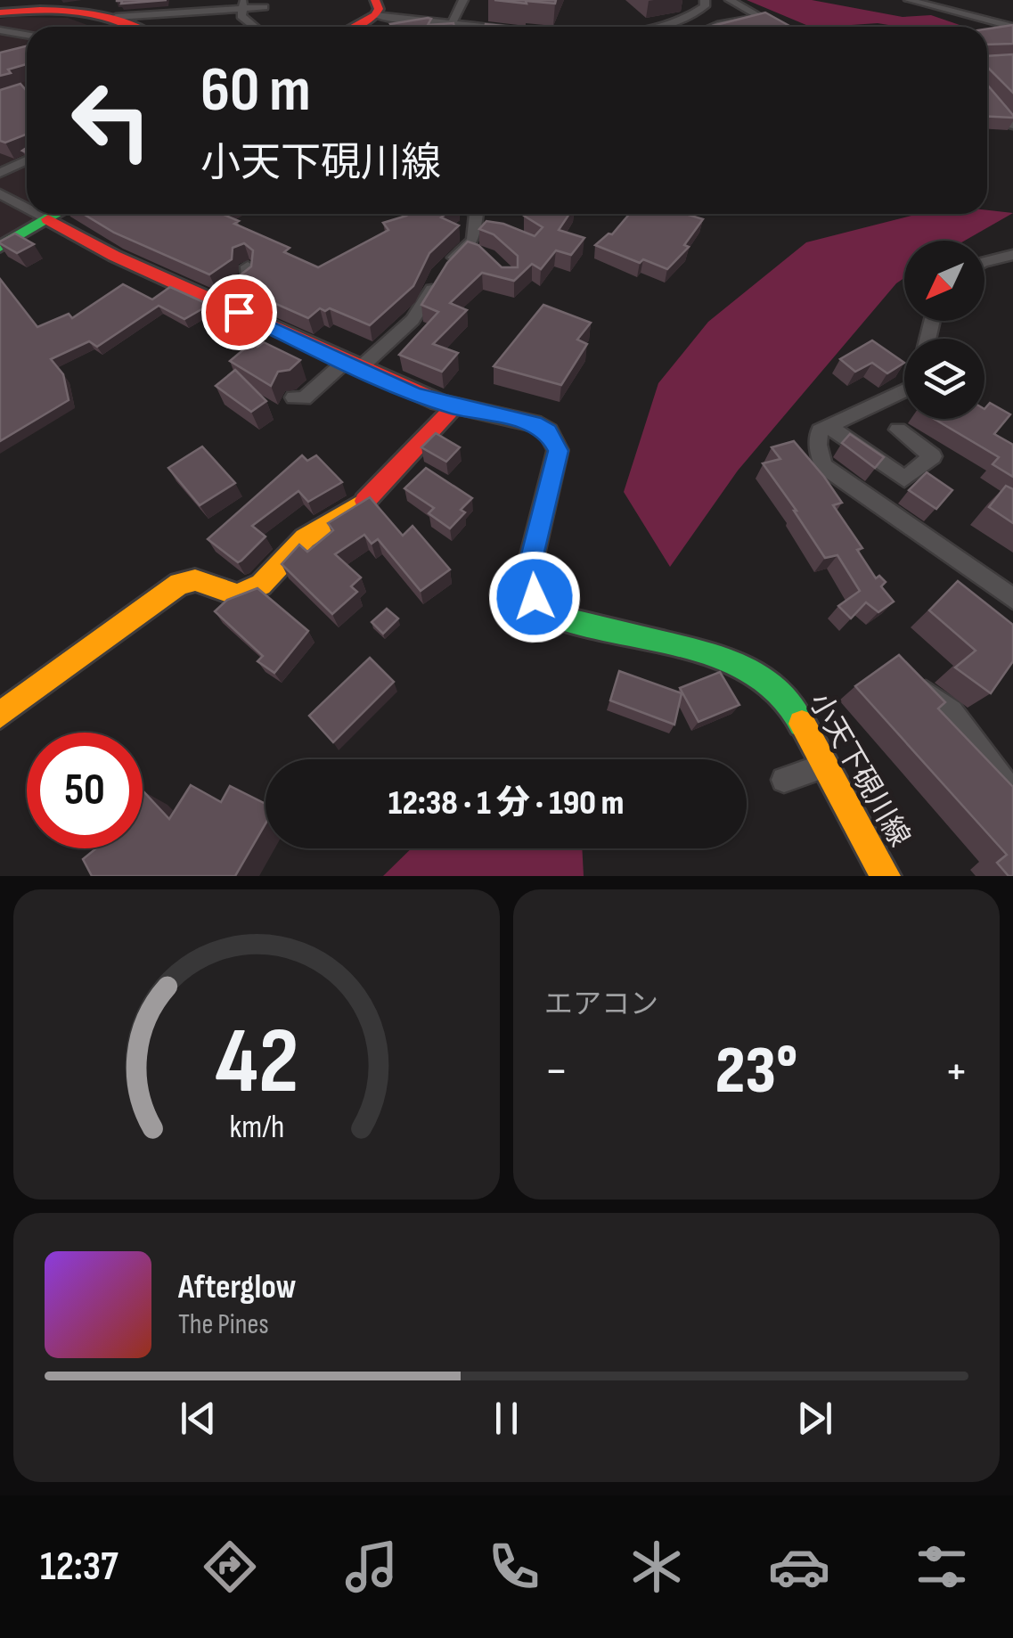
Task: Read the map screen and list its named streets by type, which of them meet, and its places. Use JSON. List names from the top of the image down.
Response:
{
  "streets": {
    "main road": ["小天下硯川線"]
  },
  "north": "bottom left",
  "page": {
    "turn": ["60 m", "小天下硯川線"],
    "limit": "50",
    "trip": "12:38 · 1 分 · 190 m",
    "tile": "エアコン",
    "heat": ["−", "23°", "+"],
    "song": ["Afterglow", "The Pines"],
    "tabs": "12:37",
    "gauge": ["42", "km/h"]
  }
}
